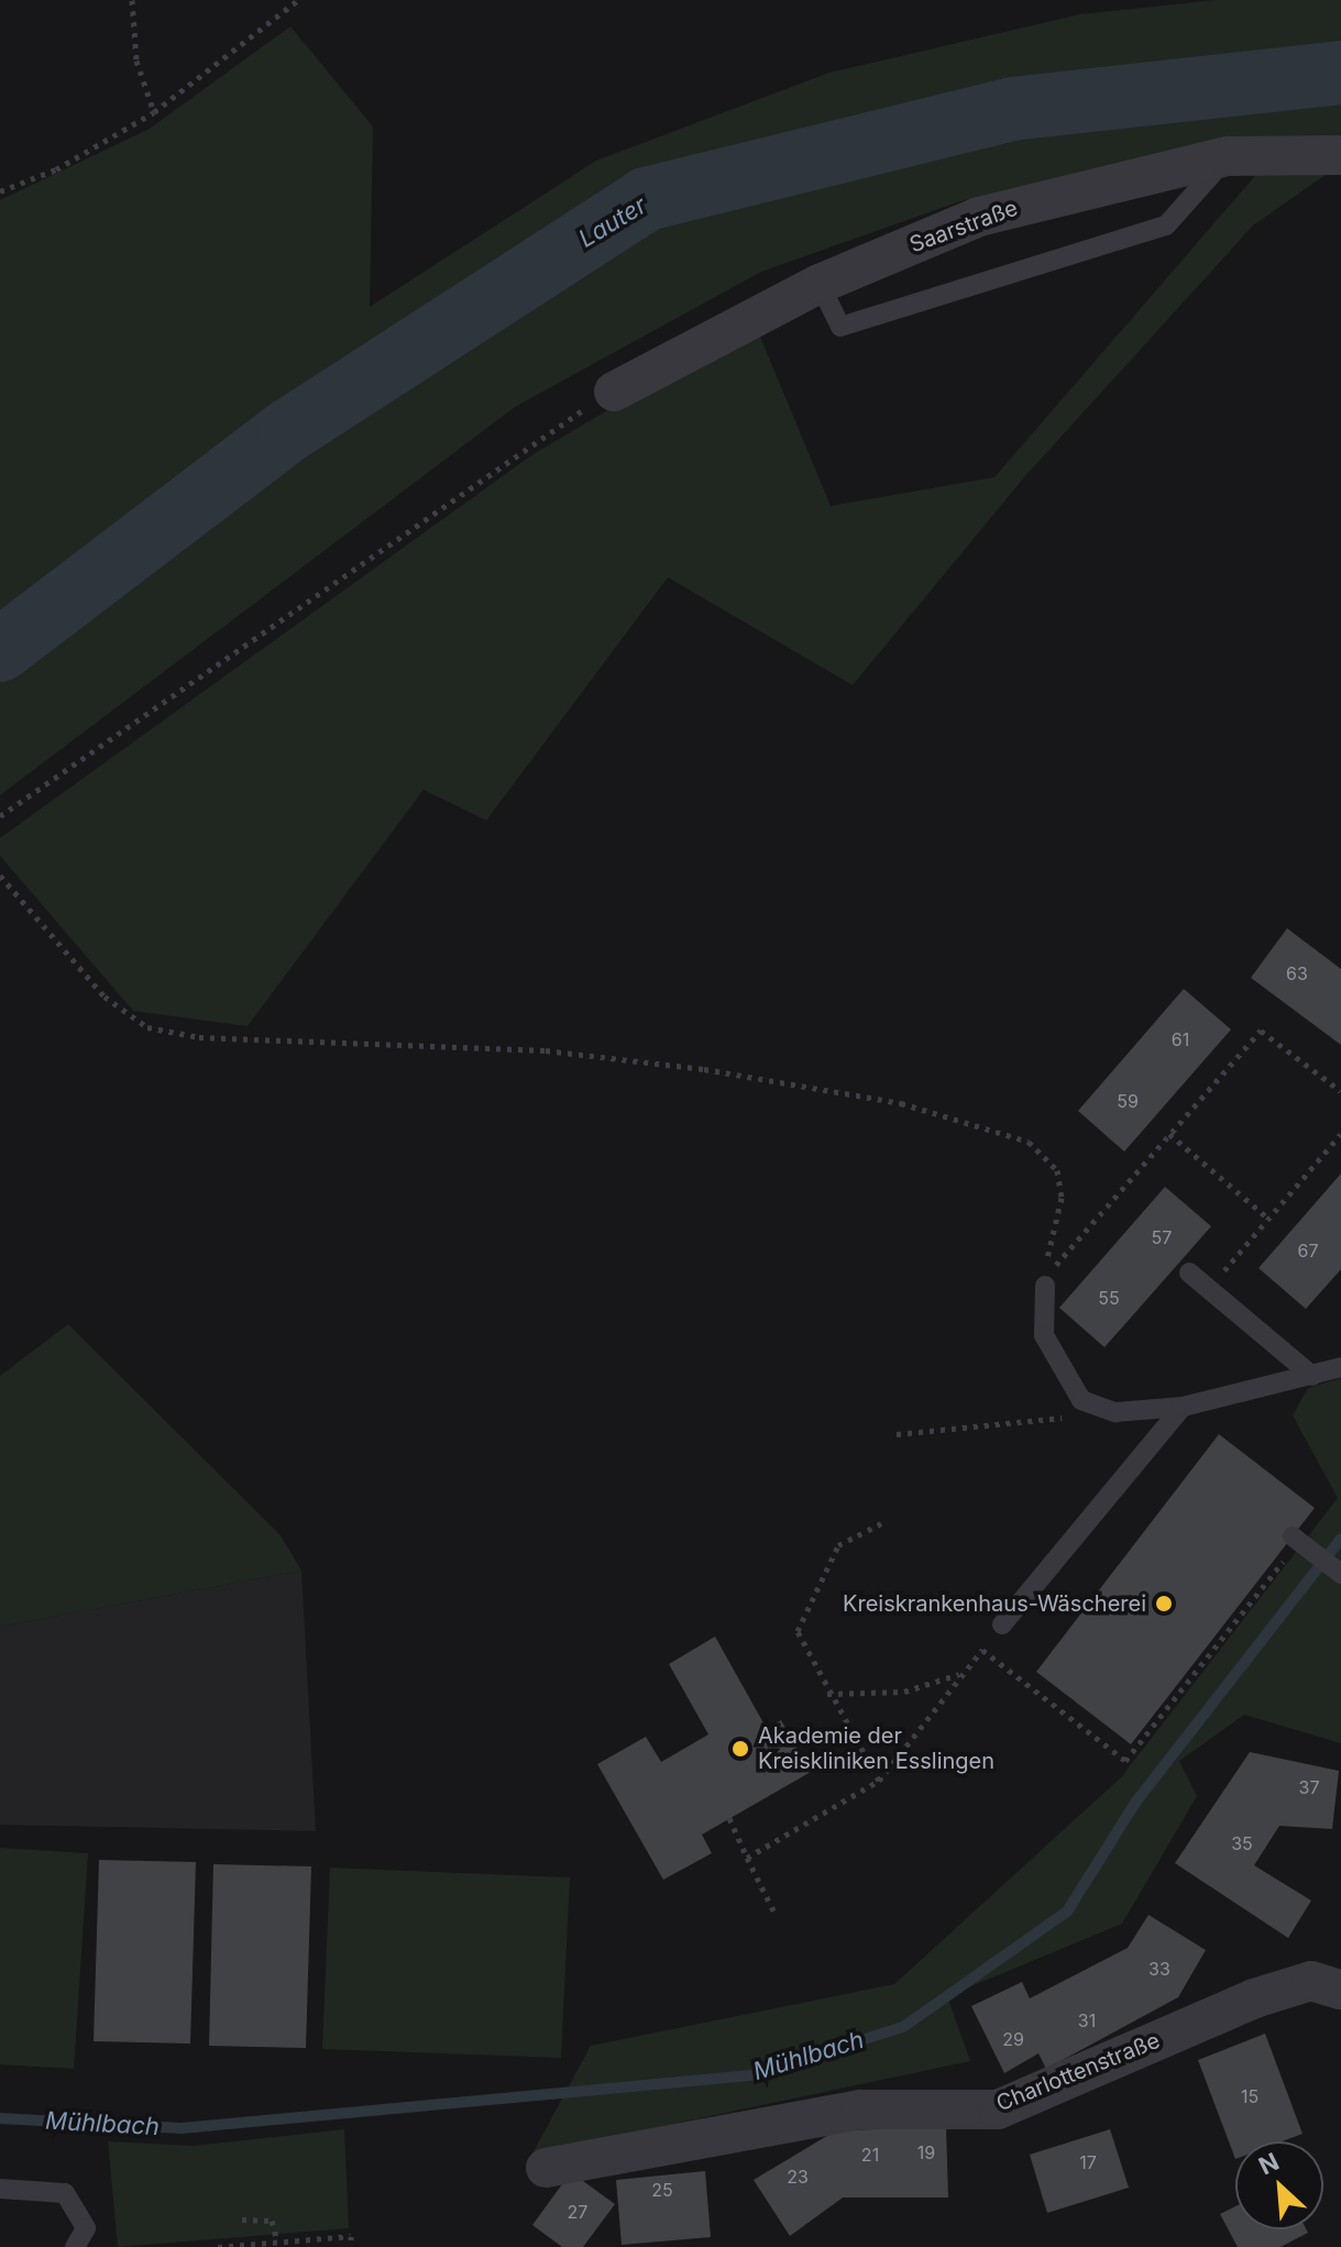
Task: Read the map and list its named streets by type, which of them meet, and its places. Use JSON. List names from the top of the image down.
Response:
{
  "streets": {
    "street": ["Saarstraße", "Charlottenstraße"]
  },
  "water": ["Lauter", "Mühlbach"],
  "places": ["Kreiskrankenhaus-Wäscherei", "Akademie der Kreiskliniken Esslingen"],
  "house_numbers": [
    "63",
    "61",
    "59",
    "57",
    "67",
    "55",
    "37",
    "35",
    "33",
    "31",
    "29",
    "15",
    "19",
    "21",
    "17",
    "23",
    "25",
    "27"
  ],
  "north": "top left"
}
